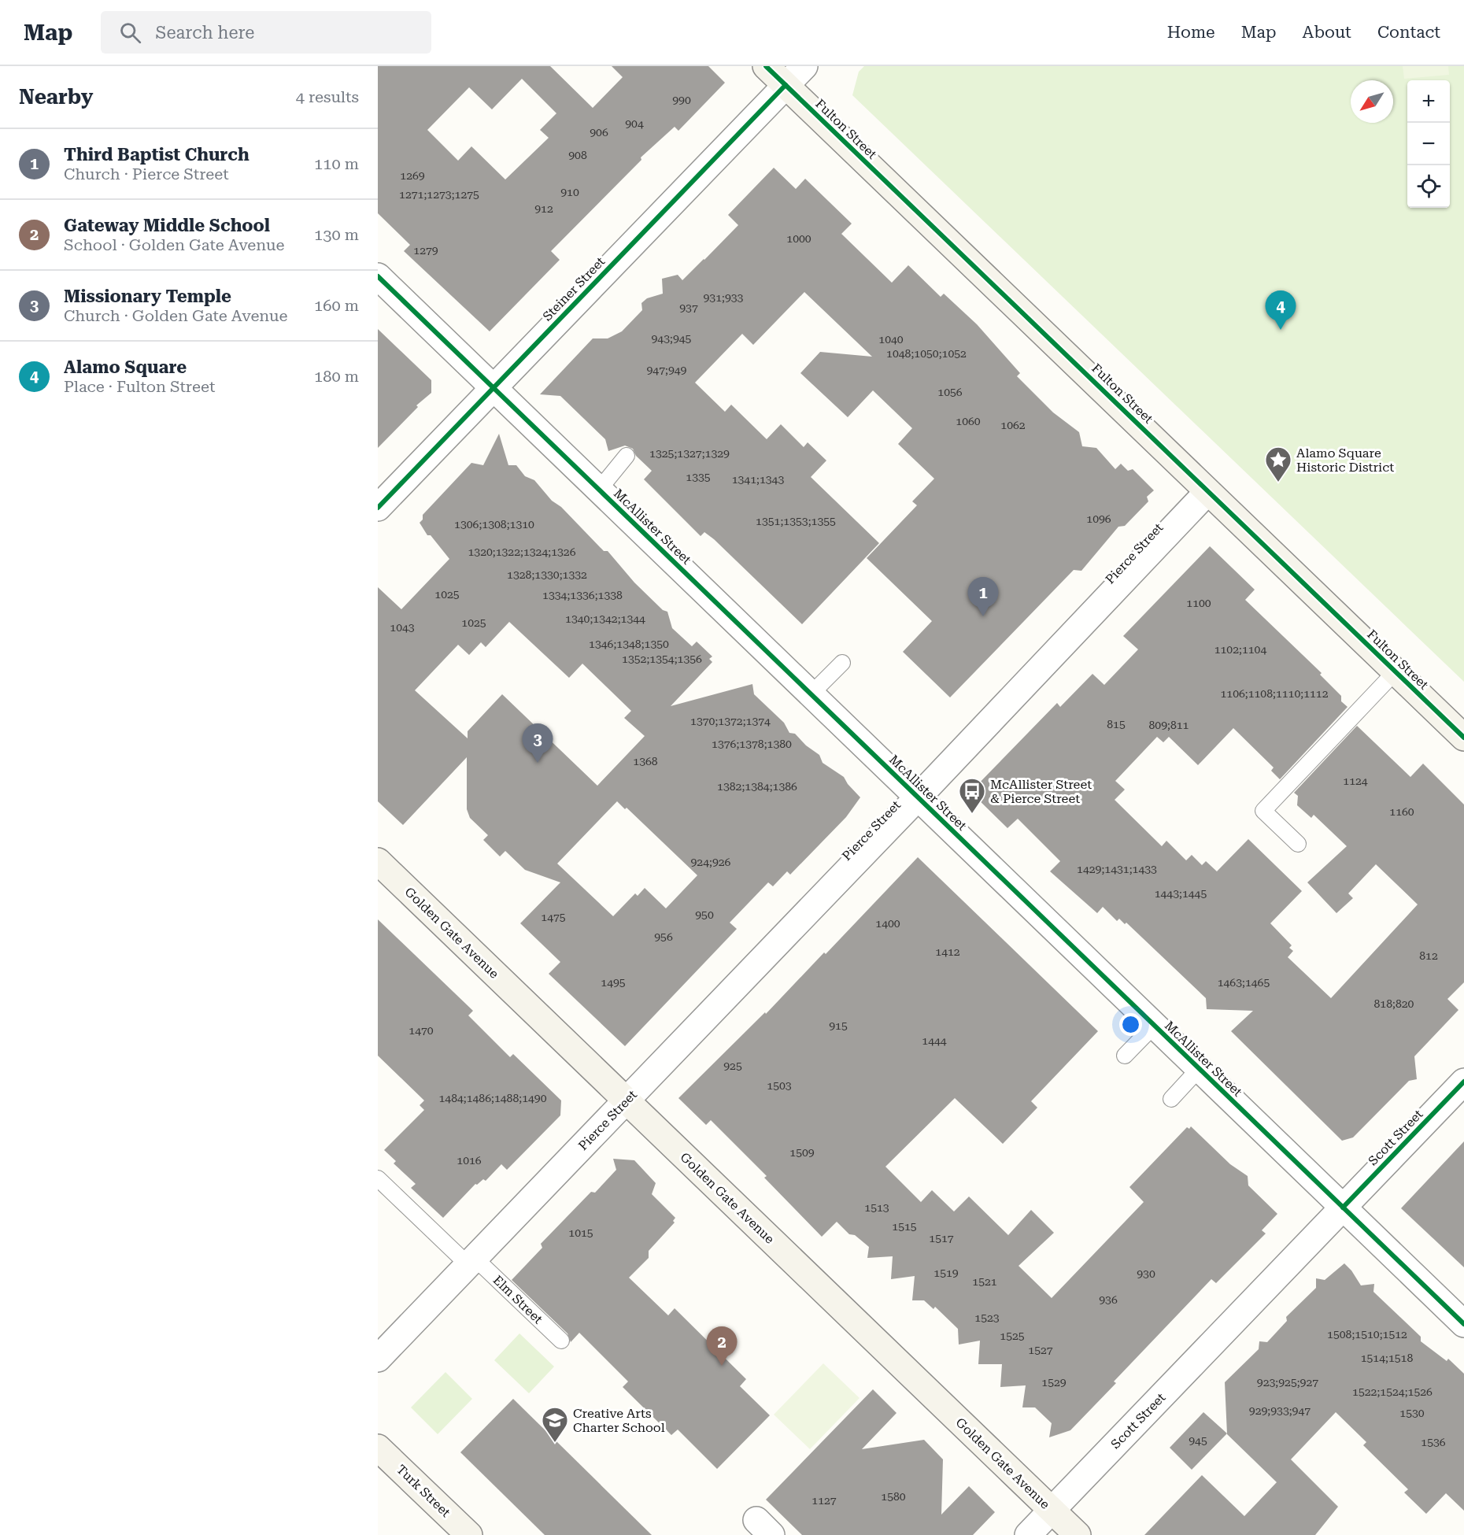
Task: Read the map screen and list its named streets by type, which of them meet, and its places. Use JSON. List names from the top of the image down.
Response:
{
  "streets": {
    "main road": ["Fulton Street", "Golden Gate Avenue", "Turk Street"],
    "street": [
      "Steiner Street",
      "McAllister Street",
      "Pierce Street",
      "Scott Street"
    ],
    "lane": ["Elm Street"]
  },
  "crossings": [
    ["Fulton Street", "Steiner Street"],
    ["Fulton Street", "Pierce Street"],
    ["Steiner Street", "McAllister Street"],
    ["McAllister Street", "Pierce Street"],
    ["McAllister Street", "Scott Street"],
    ["Pierce Street", "Golden Gate Avenue"],
    ["Pierce Street", "Elm Street"],
    ["Golden Gate Avenue", "Scott Street"]
  ],
  "places": {
    "place": ["Alamo Square Historic District"],
    "bus stop": ["McAllister Street & Pierce Street"],
    "school or university": ["Creative Arts Charter School"]
  },
  "house_numbers": [
    "990",
    "904",
    "906",
    "908",
    "1269",
    "910",
    "1271;1273;1275",
    "912",
    "1000",
    "1279",
    "931;933",
    "937",
    "943;945",
    "1040",
    "1048;1050;1052",
    "947;949",
    "1056",
    "1060",
    "1062",
    "1325;1327;1329",
    "1335",
    "1341;1343",
    "1096",
    "1351;1353;1355",
    "1306;1308;1310",
    "1320;1322;1324;1326",
    "1328;1330;1332",
    "1025",
    "1334;1336;1338",
    "1100",
    "1340;1342;1344",
    "1025",
    "1043",
    "1346;1348;1350",
    "1102;1104",
    "1352;1354;1356",
    "1106;1108;1110;1112",
    "1370;1372;1374",
    "815",
    "809;811",
    "1376;1378;1380",
    "1368",
    "1124",
    "1382;1384;1386",
    "1160",
    "924;926",
    "1429;1431;1433",
    "1443;1445",
    "950",
    "1475",
    "1400",
    "956",
    "1412",
    "812",
    "1495",
    "1463;1465",
    "818;820",
    "915",
    "1470",
    "1444",
    "925",
    "1503",
    "1484;1486;1488;1490",
    "1509",
    "1016",
    "1513",
    "1515",
    "1015",
    "1517",
    "1519",
    "930",
    "1521",
    "936",
    "1523",
    "1508;1510;1512",
    "1525",
    "1527",
    "1514;1518",
    "1529",
    "923;925;927",
    "1522;1524;1526",
    "929;933;947",
    "1530",
    "945",
    "1536",
    "1580",
    "1127"
  ],
  "north": "bottom left",
  "page": {
    "header": "Map",
    "search": "Search here",
    "nav": [
      "Home",
      "Map",
      "About",
      "Contact"
    ],
    "heading": ["Nearby", "4 results"],
    "map_buttons": ["+", "−"],
    "list": [
      {
        "mark": "1",
        "name": "Third Baptist Church",
        "note": "Church · Pierce Street",
        "value": "110 m"
      },
      {
        "mark": "2",
        "name": "Gateway Middle School",
        "note": "School · Golden Gate Avenue",
        "value": "130 m"
      },
      {
        "mark": "3",
        "name": "Missionary Temple",
        "note": "Church · Golden Gate Avenue",
        "value": "160 m"
      },
      {
        "mark": "4",
        "name": "Alamo Square",
        "note": "Place · Fulton Street",
        "value": "180 m"
      }
    ],
    "pins": [
      "4",
      "1",
      "3",
      "2"
    ]
  }
}
